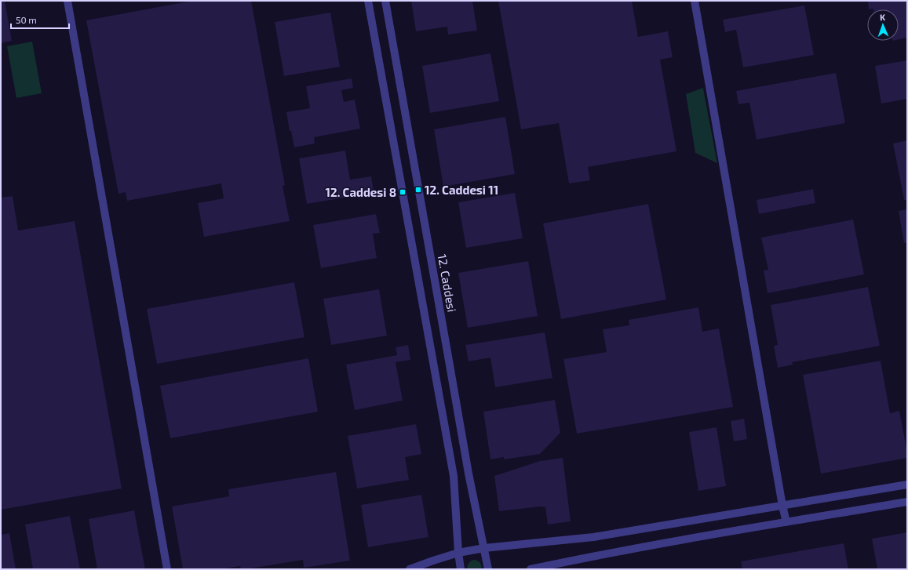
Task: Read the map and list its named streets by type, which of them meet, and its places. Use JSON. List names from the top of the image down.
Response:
{
  "streets": {
    "street": ["12. Caddesi"]
  },
  "places": {
    "transit": ["12. Caddesi 11", "12. Caddesi 8"]
  },
  "scale_bar": "50 m",
  "north": "top"
}
